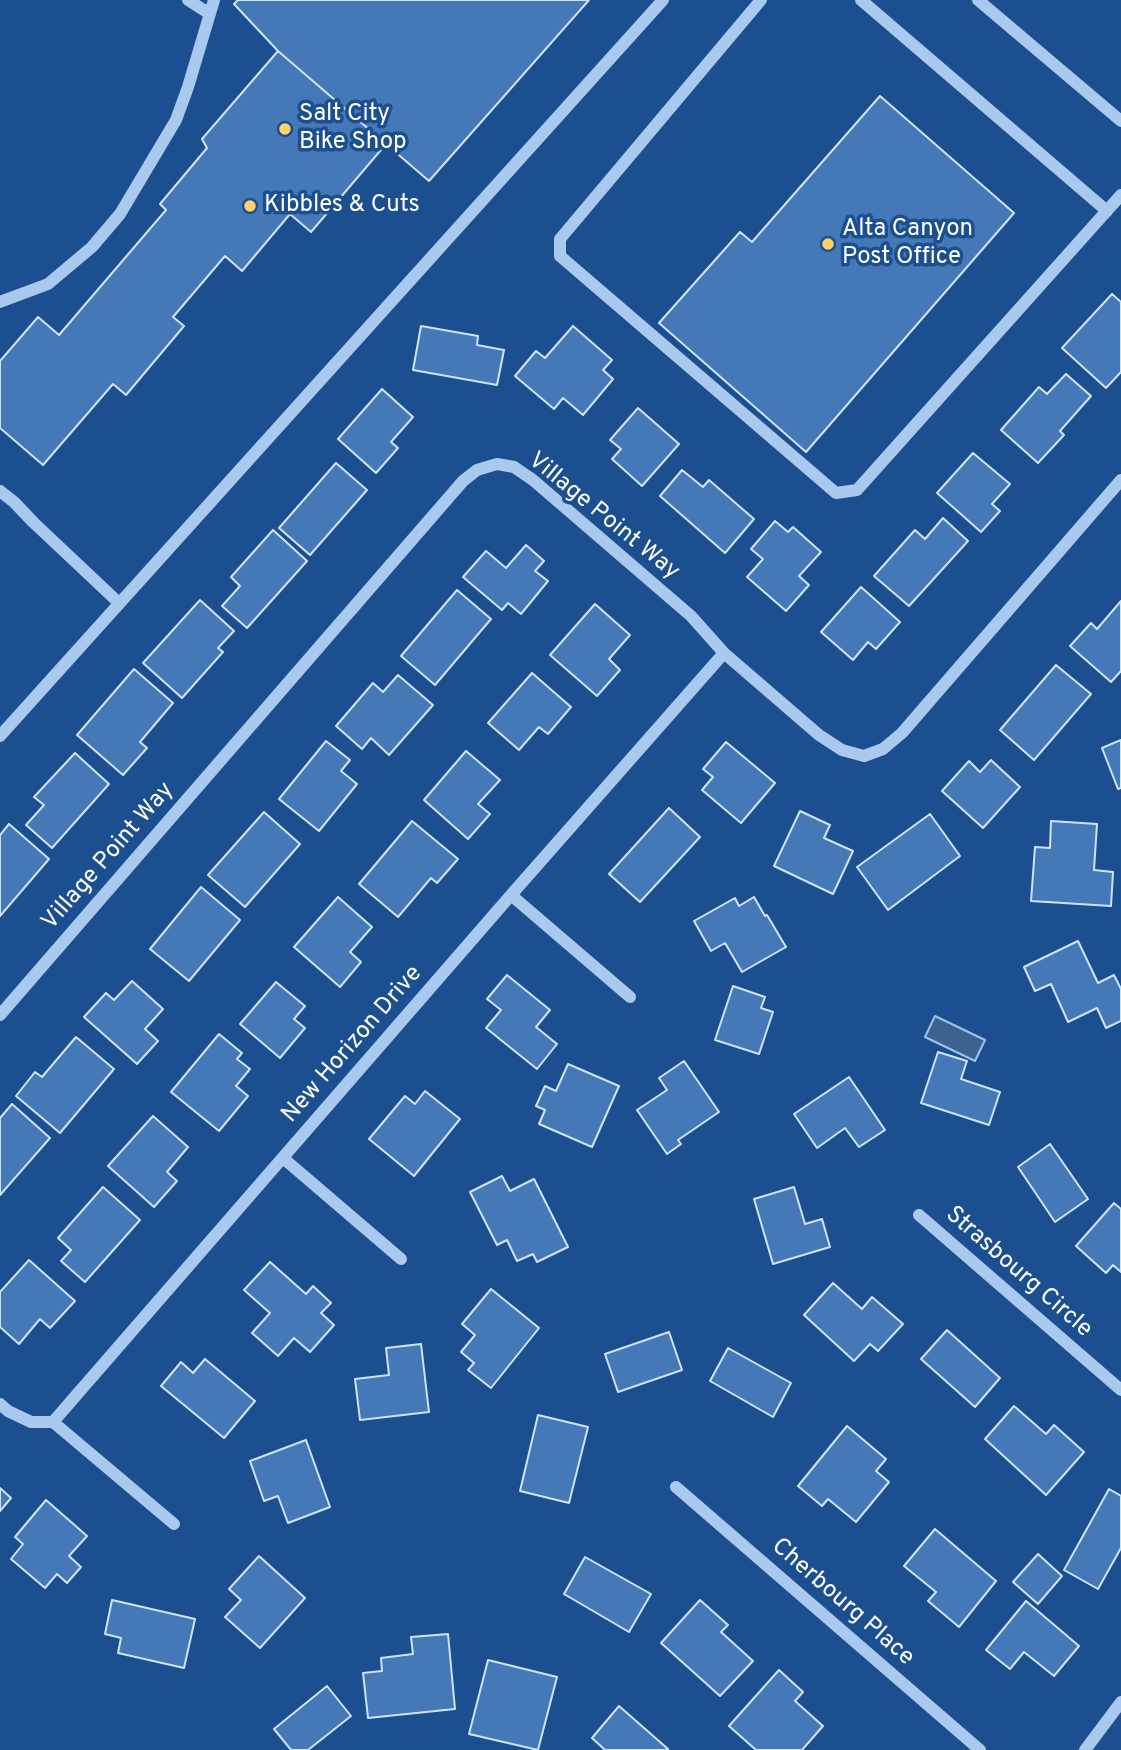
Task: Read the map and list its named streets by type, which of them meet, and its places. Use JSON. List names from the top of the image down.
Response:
{
  "streets": {
    "street": [
      "Village Point Way",
      "New Horizon Drive",
      "Strasbourg Circle",
      "Cherbourg Place"
    ]
  },
  "crossings": [
    ["Village Point Way", "New Horizon Drive"]
  ],
  "places": ["Salt City Bike Shop", "Kibbles & Cuts", "Alta Canyon Post Office"]
}
